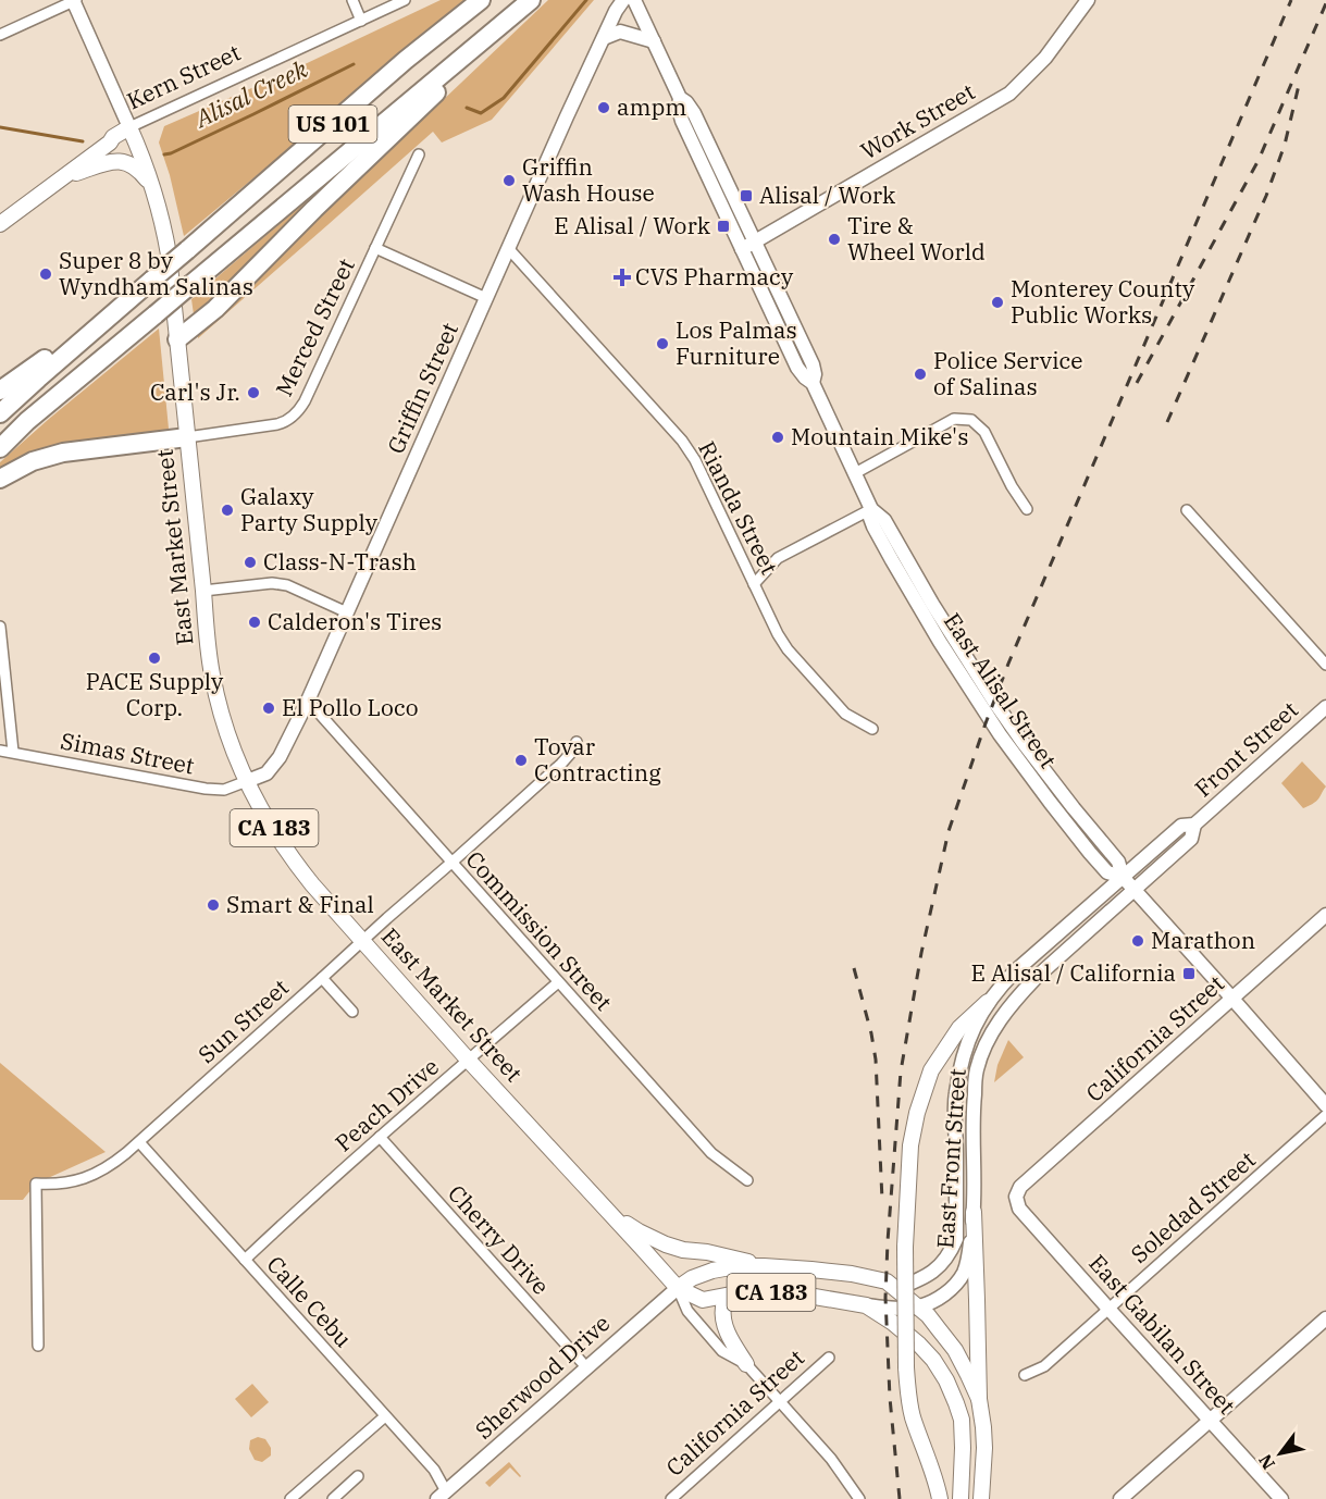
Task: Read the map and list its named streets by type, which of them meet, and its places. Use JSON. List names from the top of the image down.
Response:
{
  "streets": {
    "highway": ["US 101"],
    "main road": [
      "Kern Street",
      "Work Street",
      "Griffin Street",
      "East Market Street",
      "East Alisal Street",
      "Front Street",
      "CA 183",
      "California Street",
      "East Front Street",
      "East Gabilan Street",
      "Sherwood Drive"
    ],
    "street": [
      "Merced Street",
      "Rianda Street",
      "Simas Street",
      "Commission Street",
      "Sun Street",
      "Peach Drive",
      "Soledad Street",
      "Cherry Drive",
      "Calle Cebu"
    ]
  },
  "crossings": [
    ["Kern Street", "East Market Street"],
    ["Work Street", "East Alisal Street"],
    ["Merced Street", "East Market Street"],
    ["Griffin Street", "Rianda Street"],
    ["Griffin Street", "East Market Street"],
    ["Griffin Street", "Simas Street"],
    ["Griffin Street", "Commission Street"],
    ["East Market Street", "Simas Street"],
    ["East Market Street", "Sun Street"],
    ["East Market Street", "California Street"],
    ["East Market Street", "Peach Drive"],
    ["East Market Street", "East Front Street"],
    ["East Market Street", "Sherwood Drive"],
    ["East Alisal Street", "Front Street"],
    ["East Alisal Street", "California Street"],
    ["East Alisal Street", "East Front Street"],
    ["Front Street", "East Front Street"],
    ["CA 183", "East Front Street"],
    ["Commission Street", "Sun Street"],
    ["Commission Street", "Peach Drive"],
    ["Sun Street", "Calle Cebu"],
    ["California Street", "East Gabilan Street"],
    ["Peach Drive", "Cherry Drive"],
    ["Peach Drive", "Calle Cebu"],
    ["East Front Street", "Sherwood Drive"],
    ["Soledad Street", "East Gabilan Street"],
    ["Cherry Drive", "Sherwood Drive"],
    ["Calle Cebu", "Sherwood Drive"]
  ],
  "water": ["Alisal Creek"],
  "places": {
    "other": [
      "ampm",
      "Griffin Wash House",
      "Tire & Wheel World",
      "Super 8 by Wyndham Salinas",
      "Monterey County Public Works",
      "Los Palmas Furniture",
      "Police Service of Salinas",
      "Carl's Jr.",
      "Mountain Mike's",
      "Galaxy Party Supply",
      "Class-N-Trash",
      "Calderon's Tires",
      "PACE Supply Corp.",
      "El Pollo Loco",
      "Tovar Contracting",
      "Smart & Final",
      "Marathon"
    ],
    "transit": ["Alisal / Work", "E Alisal / Work", "E Alisal / California"],
    "health": ["CVS Pharmacy"]
  },
  "north": "bottom left"
}
